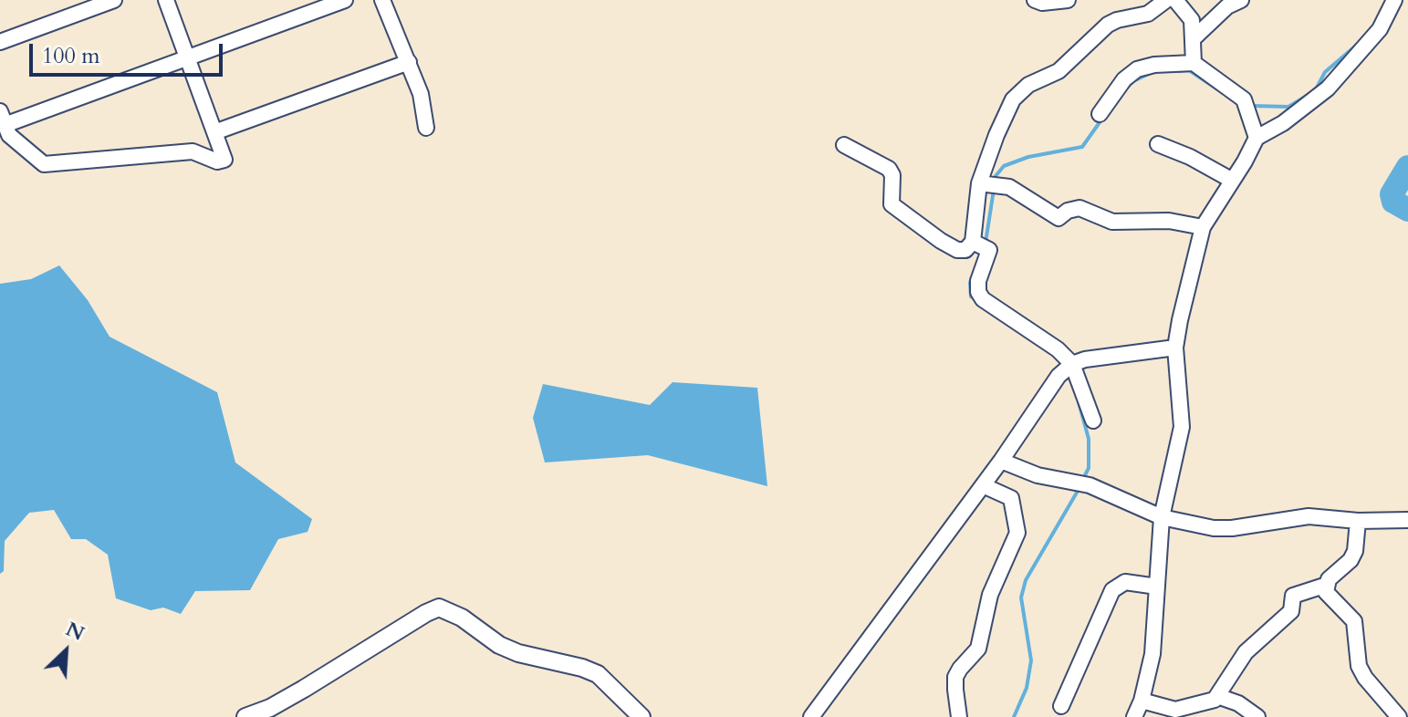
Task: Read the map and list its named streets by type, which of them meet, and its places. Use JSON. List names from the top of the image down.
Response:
{
  "scale_bar": "100 m",
  "north": "top right"
}
